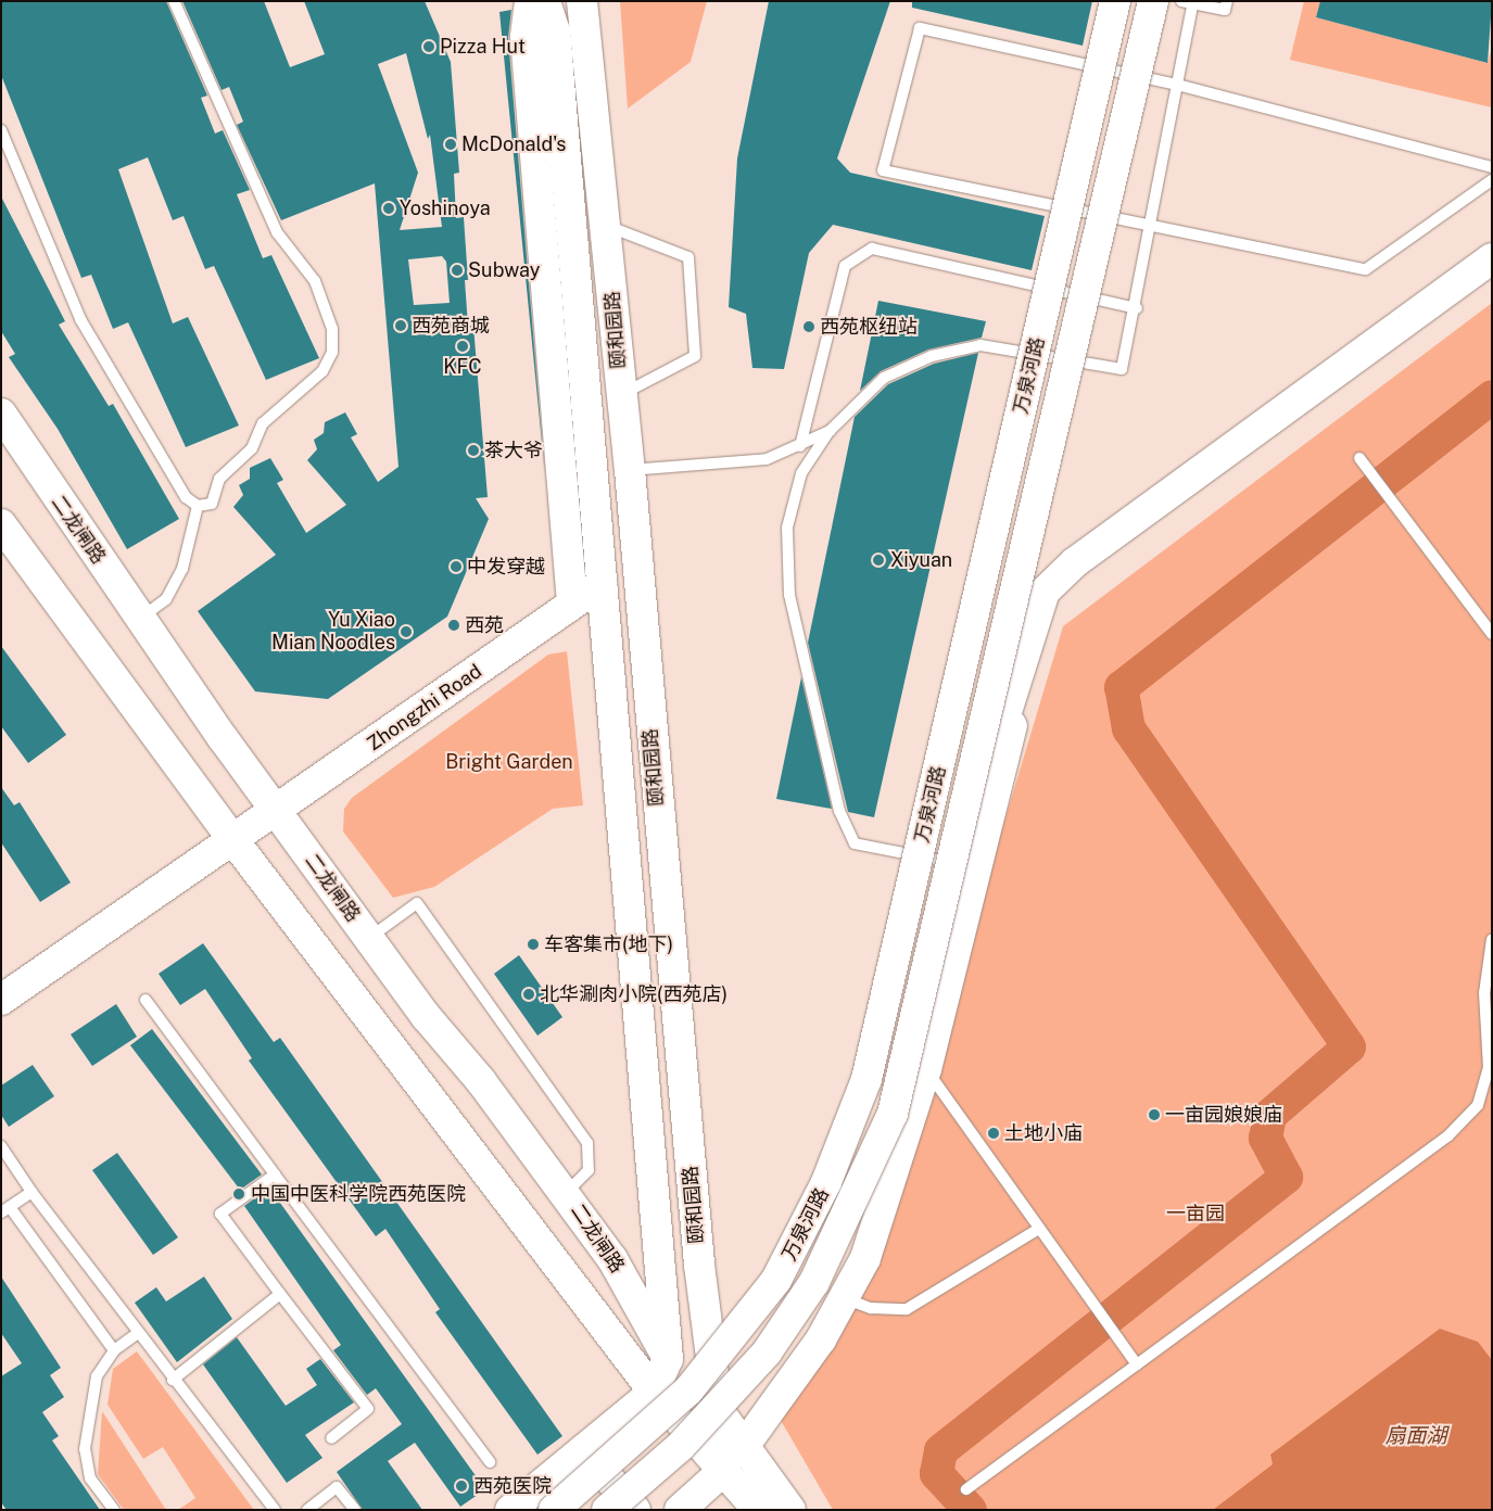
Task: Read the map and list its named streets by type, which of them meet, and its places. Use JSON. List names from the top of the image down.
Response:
{
  "streets": {
    "main road": [
      "颐和园路",
      "万泉河路",
      "二龙闸路",
      "Zhongzhi Road"
    ]
  },
  "crossings": [
    ["颐和园路", "二龙闸路"],
    ["颐和园路", "Zhongzhi Road"],
    ["二龙闸路", "Zhongzhi Road"]
  ],
  "water": ["扇面湖"],
  "parks": ["Bright Garden", "一亩园"],
  "places": [
    "Pizza Hut",
    "McDonald's",
    "Yoshinoya",
    "Subway",
    "西苑商城",
    "西苑枢纽站",
    "KFC",
    "茶大爷",
    "Xiyuan",
    "中发穿越",
    "西苑",
    "Yu Xiao Mian Noodles",
    "车客集市(地下)",
    "北华涮肉小院(西苑店)",
    "一亩园娘娘庙",
    "土地小庙",
    "中国中医科学院西苑医院",
    "西苑医院"
  ]
}
